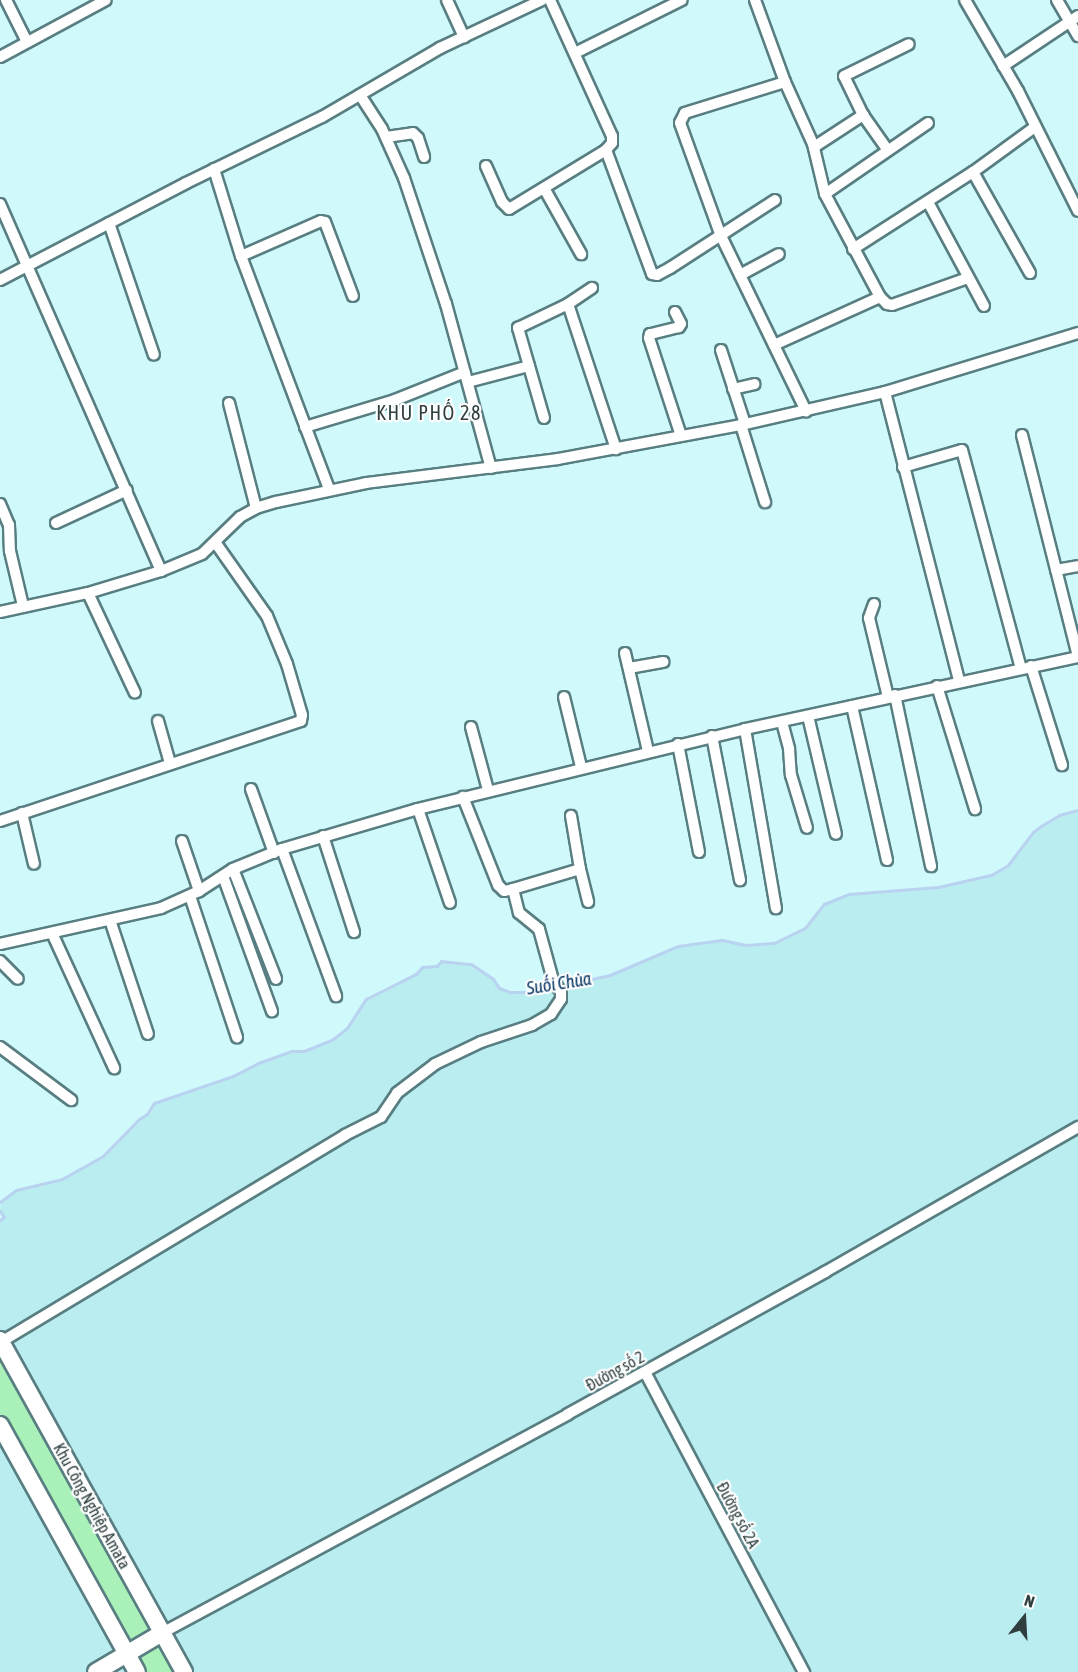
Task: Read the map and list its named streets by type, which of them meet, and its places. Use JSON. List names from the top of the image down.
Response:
{
  "streets": {
    "street": ["Đường số 2", "Khu Công Nghiệp Amata", "Đường số 2A"]
  },
  "crossings": [
    ["Đường số 2", "Khu Công Nghiệp Amata"],
    ["Đường số 2", "Đường số 2A"]
  ],
  "districts": ["KHU PHỐ 28"],
  "water": ["Suối Chùa"],
  "north": "top"
}
